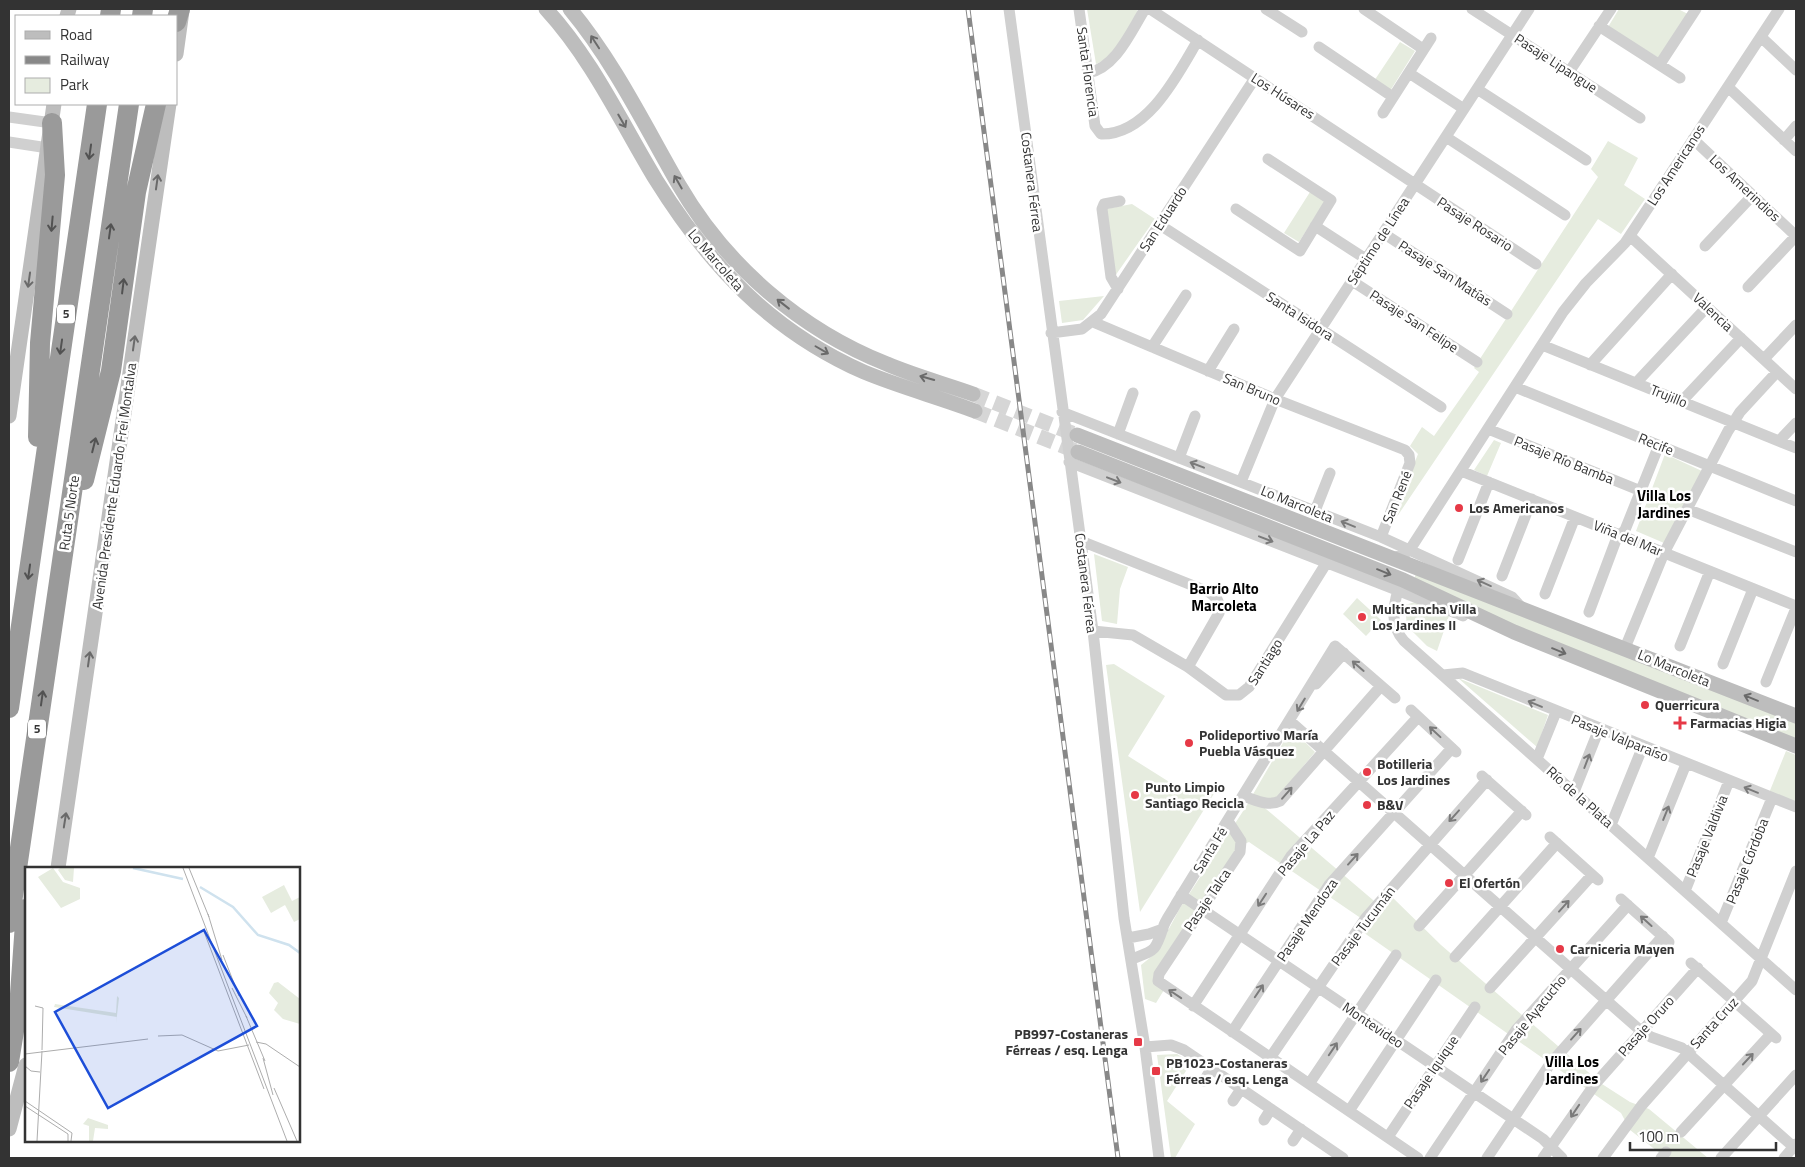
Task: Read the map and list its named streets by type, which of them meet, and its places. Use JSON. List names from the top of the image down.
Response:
{
  "streets": {
    "highway": ["5", "Ruta 5 Norte"],
    "main road": ["Lo Marcoleta", "Avenida Presidente Eduardo Frei Montalva"],
    "street": [
      "Pasaje Lipangue",
      "Santa Florencia",
      "Los Húsares",
      "Los Americanos",
      "Costanera Férrea",
      "Los Amerindios",
      "San Eduardo",
      "Pasaje Rosario",
      "Séptimo de Línea",
      "Pasaje San Matías",
      "Valencia",
      "Santa Isidora",
      "Pasaje San Felipe",
      "San Bruno",
      "Trujillo",
      "Recife",
      "Pasaje Río Bamba",
      "San René",
      "Viña del Mar",
      "Santiago",
      "Pasaje Valparaíso",
      "Río de la Plata",
      "Pasaje Valdivia",
      "Pasaje La Paz",
      "Santa Fé",
      "Pasaje Córdoba",
      "Pasaje Talca",
      "Pasaje Mendoza",
      "Pasaje Tucumán",
      "Pasaje Ayacucho",
      "Santa Cruz",
      "Montevideo",
      "Pasaje Oruro",
      "Pasaje Iquique"
    ]
  },
  "crossings": [
    ["Pasaje Lipangue", "Séptimo de Línea"],
    ["Santa Florencia", "Los Húsares"],
    ["Los Húsares", "San Eduardo"],
    ["Los Húsares", "Pasaje Rosario"],
    ["Los Húsares", "Séptimo de Línea"],
    ["Los Americanos", "Los Amerindios"],
    ["Los Americanos", "Lo Marcoleta"],
    ["Los Americanos", "Valencia"],
    ["Los Americanos", "Trujillo"],
    ["Los Americanos", "Recife"],
    ["Los Americanos", "Pasaje Río Bamba"],
    ["Los Americanos", "Viña del Mar"],
    ["Costanera Férrea", "Lo Marcoleta"],
    ["Costanera Férrea", "Santiago"],
    ["Costanera Férrea", "Santa Fé"],
    ["San Eduardo", "Santa Isidora"],
    ["San Eduardo", "San Bruno"],
    ["Pasaje Rosario", "Séptimo de Línea"],
    ["Séptimo de Línea", "Lo Marcoleta"],
    ["Séptimo de Línea", "Pasaje San Matías"],
    ["Séptimo de Línea", "Santa Isidora"],
    ["Séptimo de Línea", "Pasaje San Felipe"],
    ["Séptimo de Línea", "San Bruno"],
    ["Lo Marcoleta", "San René"],
    ["Lo Marcoleta", "Santiago"],
    ["Lo Marcoleta", "Río de la Plata"],
    ["San Bruno", "San René"],
    ["Pasaje Valparaíso", "Río de la Plata"],
    ["Pasaje Valparaíso", "Pasaje Valdivia"],
    ["Pasaje Valparaíso", "Pasaje Córdoba"],
    ["Río de la Plata", "Pasaje Valdivia"],
    ["Río de la Plata", "Pasaje Córdoba"],
    ["Río de la Plata", "Santa Cruz"],
    ["Pasaje La Paz", "Pasaje Talca"],
    ["Pasaje La Paz", "Pasaje Mendoza"],
    ["Pasaje La Paz", "Montevideo"],
    ["Santa Fé", "Pasaje Talca"],
    ["Santa Fé", "Montevideo"],
    ["Pasaje Talca", "Montevideo"],
    ["Pasaje Mendoza", "Montevideo"],
    ["Pasaje Tucumán", "Montevideo"],
    ["Pasaje Ayacucho", "Montevideo"],
    ["Santa Cruz", "Pasaje Oruro"],
    ["Montevideo", "Pasaje Oruro"],
    ["Montevideo", "Pasaje Iquique"]
  ],
  "one_way": ["Pasaje Valparaíso", "Pasaje La Paz"],
  "districts": ["Villa Los Jardines", "Barrio Alto Marcoleta", "Villa Los Jardines"],
  "places": {
    "other": [
      "Los Americanos",
      "Multicancha Villa Los Jardines II",
      "Querricura",
      "Polideportivo María Puebla Vásquez",
      "Botilleria Los Jardines",
      "Punto Limpio Santiago Recicla",
      "B&V",
      "El Ofertón",
      "Carniceria Mayen"
    ],
    "health": ["Farmacias Higia"],
    "transit": ["PB997-Costaneras Férreas / esq. Lenga", "PB1023-Costaneras Férreas / esq. Lenga"]
  },
  "legend": ["Road", "Railway", "Park"],
  "scale_bar": "100 m"
}
